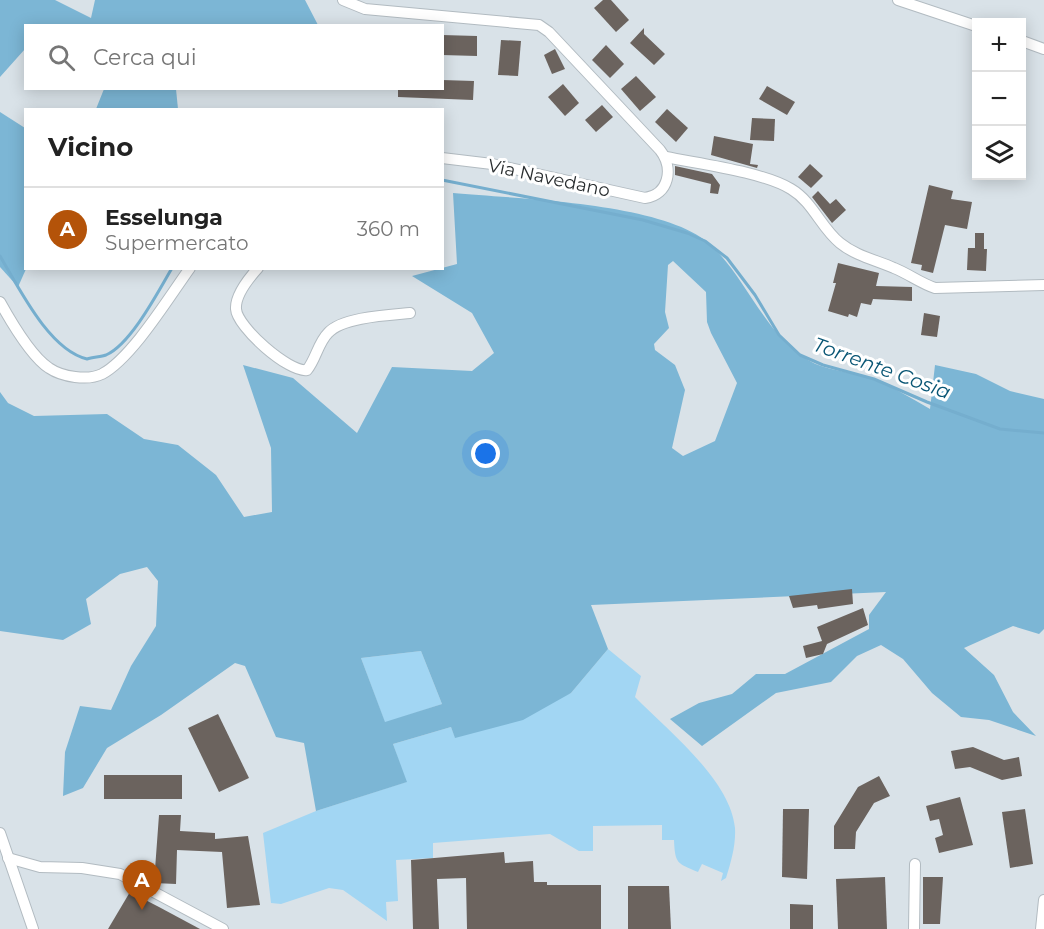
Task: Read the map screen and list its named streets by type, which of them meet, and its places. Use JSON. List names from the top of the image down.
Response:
{
  "streets": {
    "street": ["Via Navedano"]
  },
  "water": ["Torrente Cosia"],
  "page": {
    "map_buttons": ["+", "−"],
    "search": "Cerca qui",
    "heading": "Vicino",
    "list": [
      {
        "mark": "A",
        "name": "Esselunga",
        "note": "Supermercato",
        "value": "360 m"
      }
    ],
    "pins": "A"
  }
}
